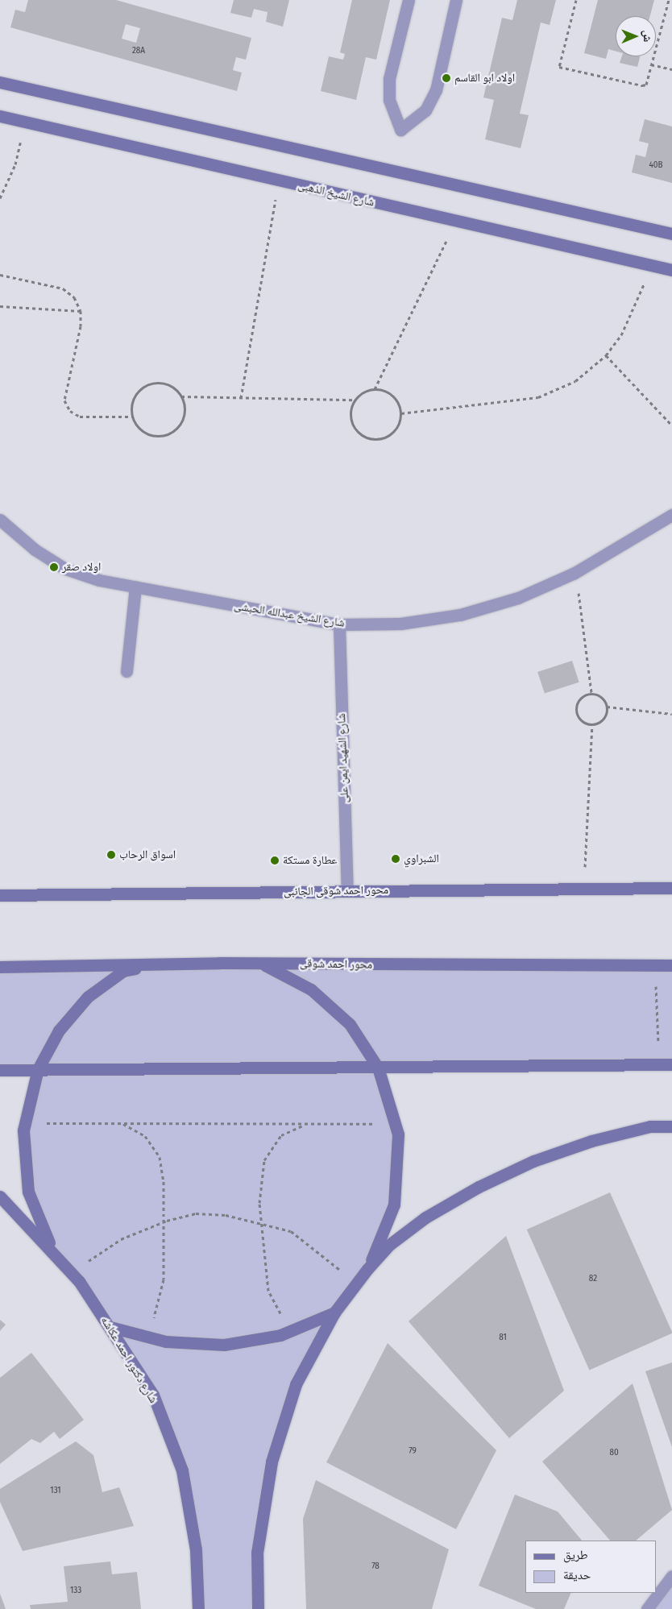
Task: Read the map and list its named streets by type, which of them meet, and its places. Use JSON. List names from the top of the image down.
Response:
{
  "streets": {
    "street": [
      "شارع الشيخ الذهبى",
      "شارع الشيخ عبدالله الحبشى",
      "شارع الشهيد ايمن على",
      "محور احمد شوقى الجانبى",
      "محور احمد شوقى",
      "شارع دكتور احمد عكاشه"
    ]
  },
  "crossings": [
    ["شارع الشيخ عبدالله الحبشى", "شارع الشهيد ايمن على"],
    ["شارع الشهيد ايمن على", "محور احمد شوقى الجانبى"]
  ],
  "places": [
    "اولاد ابو القاسم",
    "اولاد صقر",
    "اسواق الرحاب",
    "الشبراوي",
    "عطارة مستكة"
  ],
  "house_numbers": [
    "28A",
    "40B",
    "82",
    "81",
    "79",
    "80",
    "131",
    "78",
    "133"
  ],
  "legend": ["طريق", "حديقة"],
  "north": "right"
}
